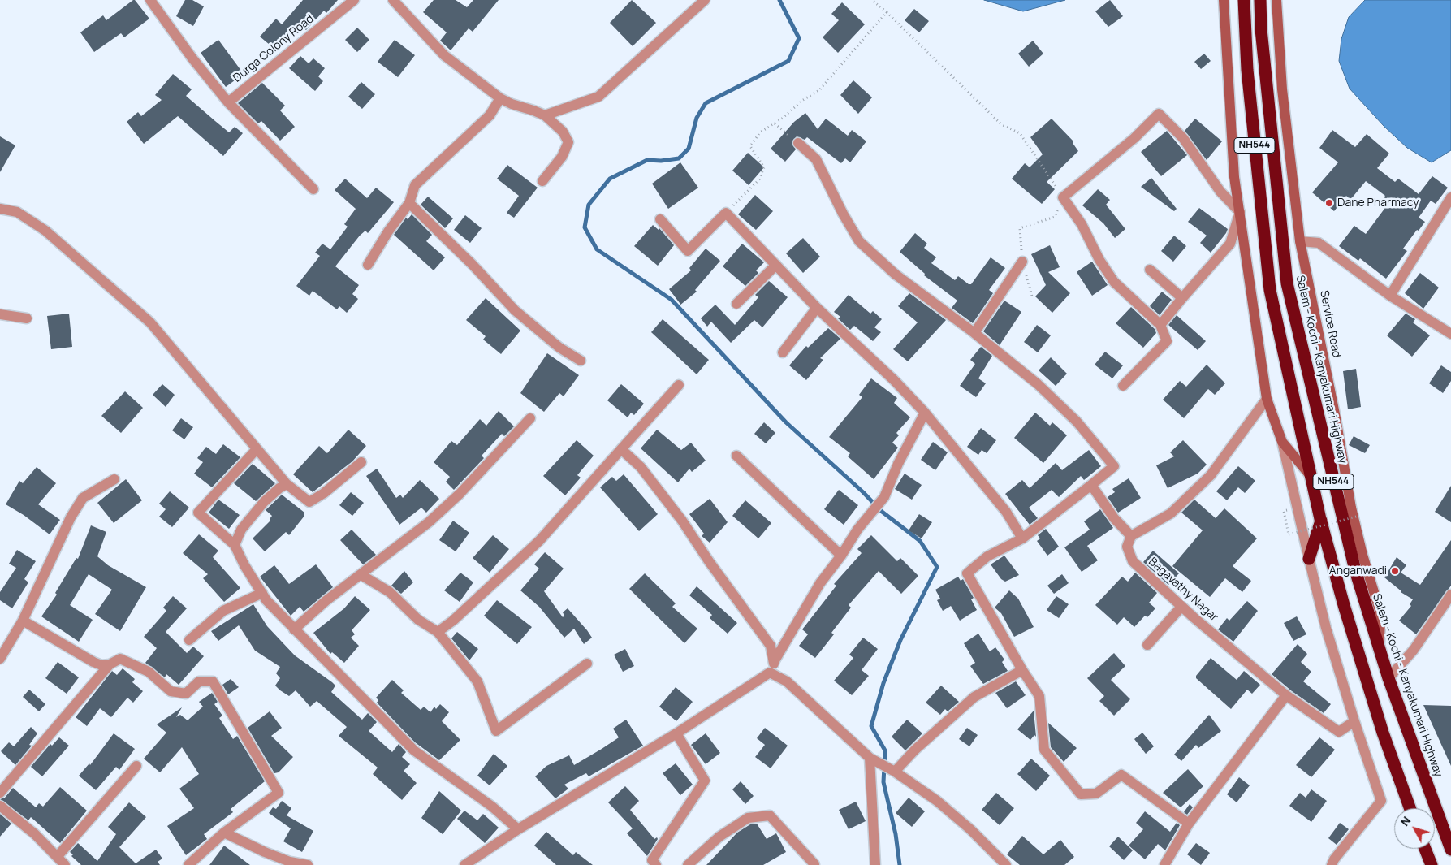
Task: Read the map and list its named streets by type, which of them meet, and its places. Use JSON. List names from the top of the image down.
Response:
{
  "streets": {
    "highway": ["NH544", "Salem - Kochi - Kanyakumari Highway"],
    "street": ["Durga Colony Road", "Service Road", "Bagavathy Nagar"]
  },
  "crossings": [
    ["Service Road", "Salem - Kochi - Kanyakumari Highway"]
  ],
  "places": ["Dane Pharmacy", "Anganwadi"],
  "north": "top left"
}
